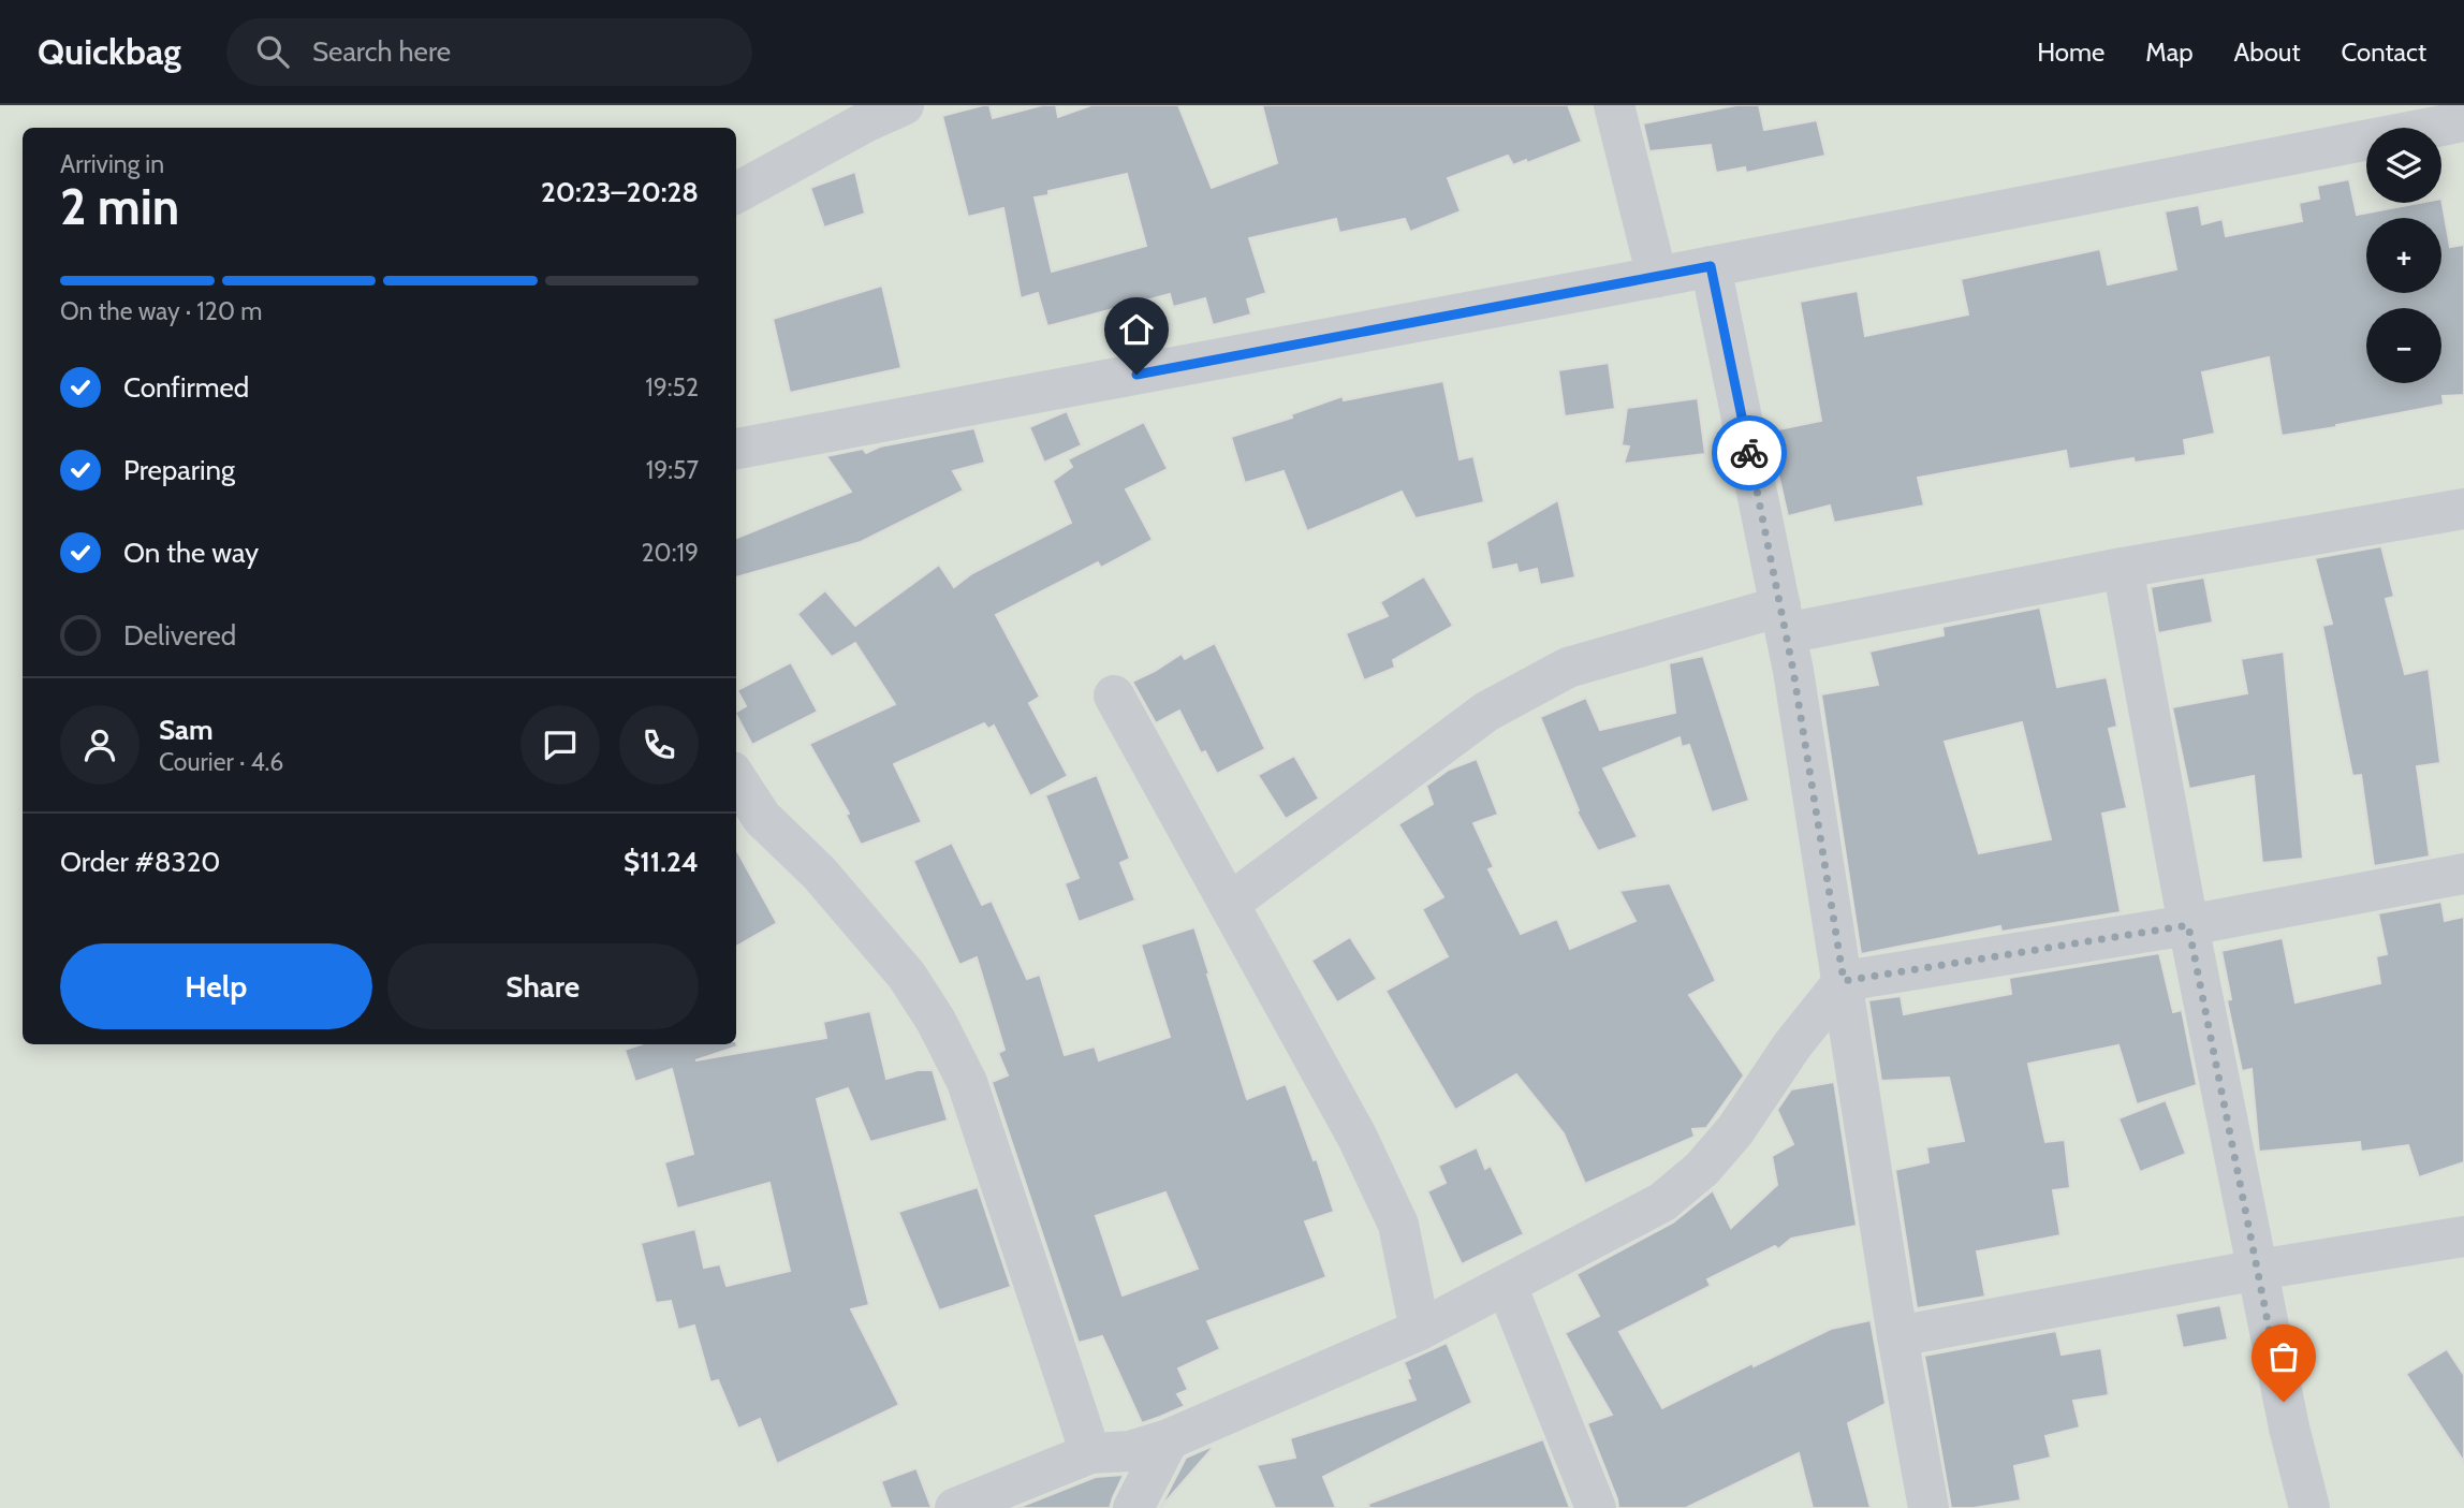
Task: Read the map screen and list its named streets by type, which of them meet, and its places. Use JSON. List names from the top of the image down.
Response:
{
  "page": {
    "header": "Quickbag",
    "search": "Search here",
    "nav": [
      "Home",
      "Map",
      "About",
      "Contact"
    ],
    "map_buttons": ["+", "−"],
    "heading": ["2 min", "Arriving in", "20:23–20:28"],
    "panel": [
      "Sam",
      "Courier · 4.6",
      "Order #8320",
      "$11.24"
    ],
    "bar": "On the way · 120 m",
    "list": [
      ["Confirmed", "19:52"],
      ["Preparing", "19:57"],
      ["On the way", "20:19"],
      "Delivered"
    ],
    "buttons": ["Help", "Share"]
  }
}
